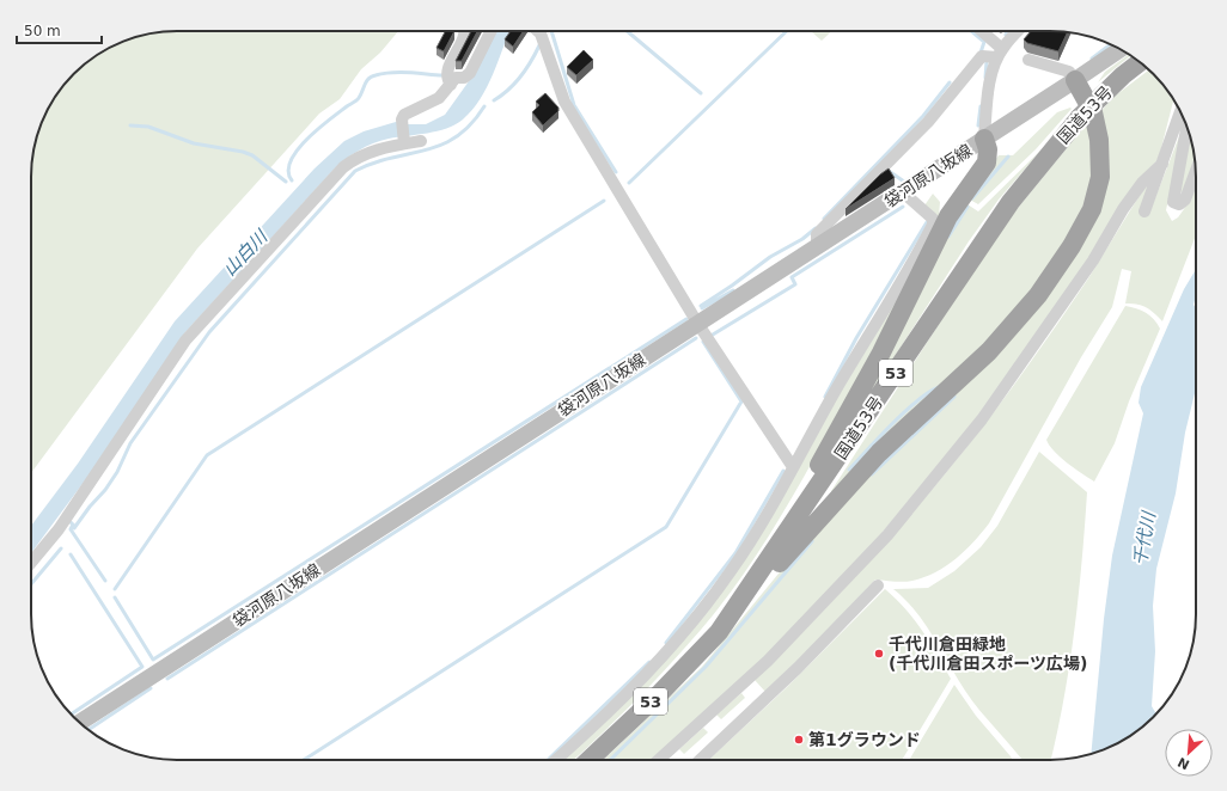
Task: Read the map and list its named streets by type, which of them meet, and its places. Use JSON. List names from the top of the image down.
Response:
{
  "streets": {
    "highway": ["国道53号", "53"],
    "main road": ["袋河原八坂線"]
  },
  "water": ["山白川", "千代川"],
  "places": ["千代川倉田緑地 (千代川倉田スポーツ広場)", "第1グラウンド"],
  "scale_bar": "50 m",
  "north": "bottom left"
}
